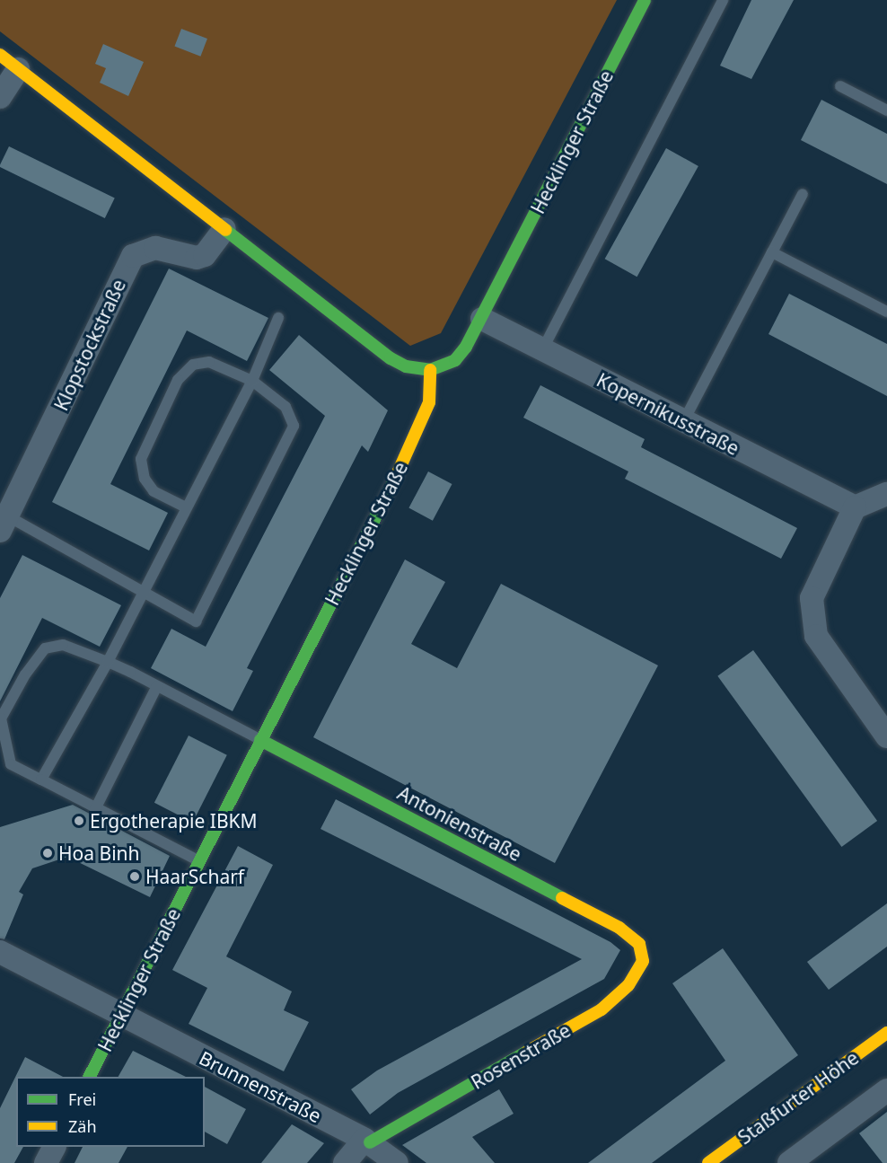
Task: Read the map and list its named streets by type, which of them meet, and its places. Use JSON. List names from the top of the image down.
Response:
{
  "streets": {
    "street": [
      "Hecklinger Straße",
      "Klopstockstraße",
      "Kopernikusstraße",
      "Antonienstraße",
      "Rosenstraße",
      "Brunnenstraße",
      "Staßfurter Höhe"
    ]
  },
  "crossings": [
    ["Hecklinger Straße", "Kopernikusstraße"],
    ["Hecklinger Straße", "Antonienstraße"],
    ["Hecklinger Straße", "Brunnenstraße"],
    ["Antonienstraße", "Rosenstraße"],
    ["Rosenstraße", "Brunnenstraße"]
  ],
  "places": ["Ergotherapie IBKM", "Hoa Binh", "HaarScharf"],
  "legend": ["Frei", "Zäh"]
}
